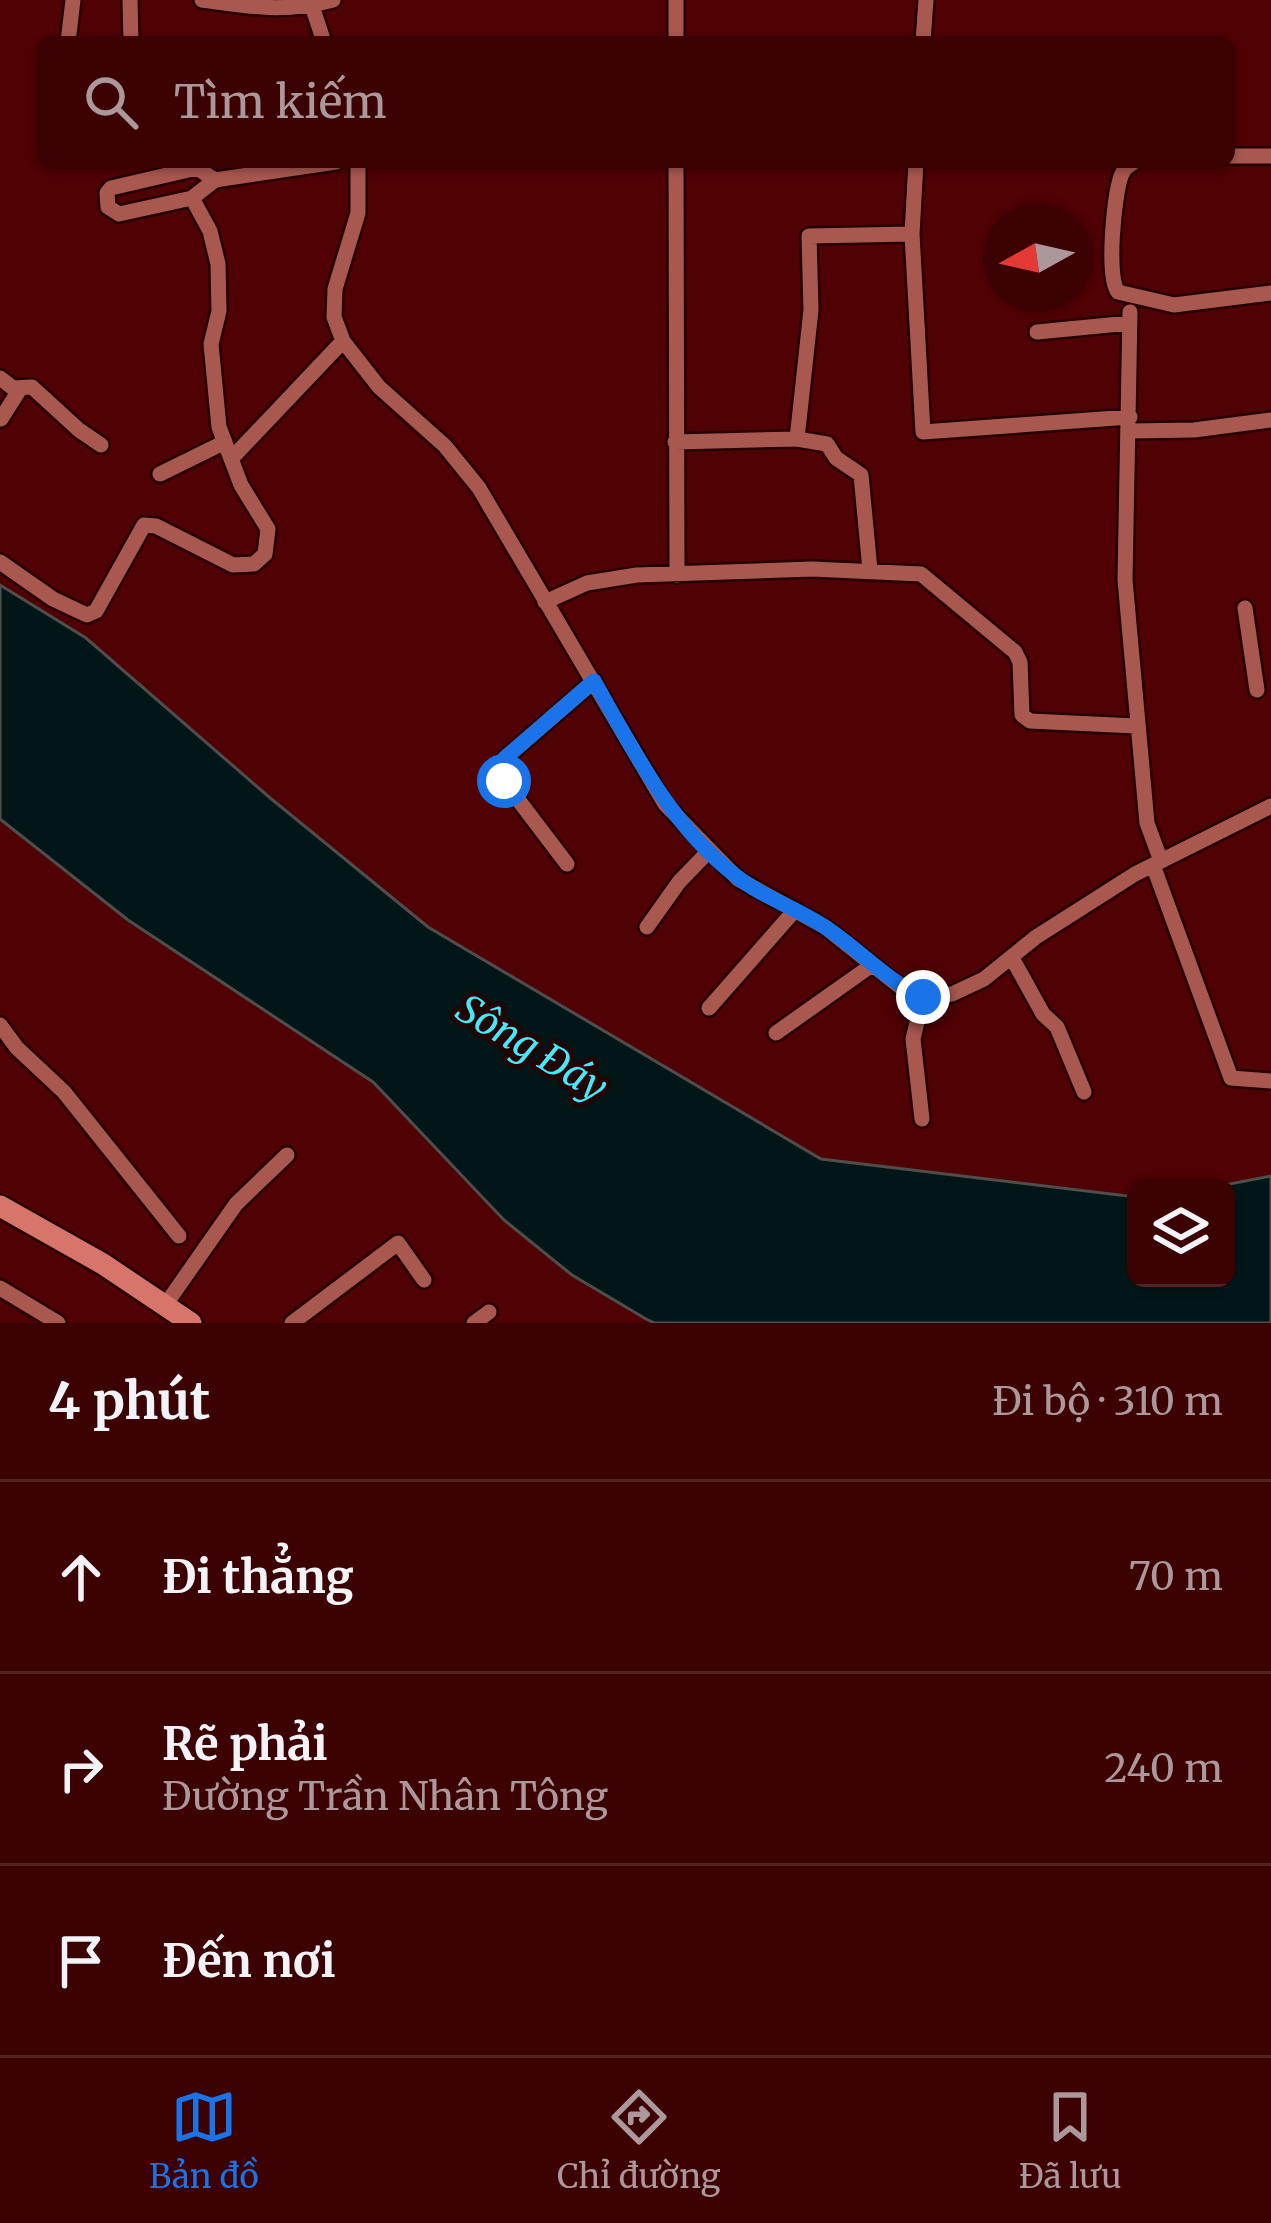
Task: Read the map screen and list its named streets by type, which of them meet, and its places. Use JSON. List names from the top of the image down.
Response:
{
  "water": ["Sông Đáy"],
  "north": "left",
  "page": {
    "search": "Tìm kiếm",
    "heading": ["4 phút", "Đi bộ · 310 m"],
    "list": [
      ["Đi thẳng", "70 m"],
      ["Rẽ phải", "Đường Trần Nhân Tông", "240 m"],
      "Đến nơi"
    ],
    "nav": ["Bản đồ", "Chỉ đường", "Đã lưu"]
  }
}
